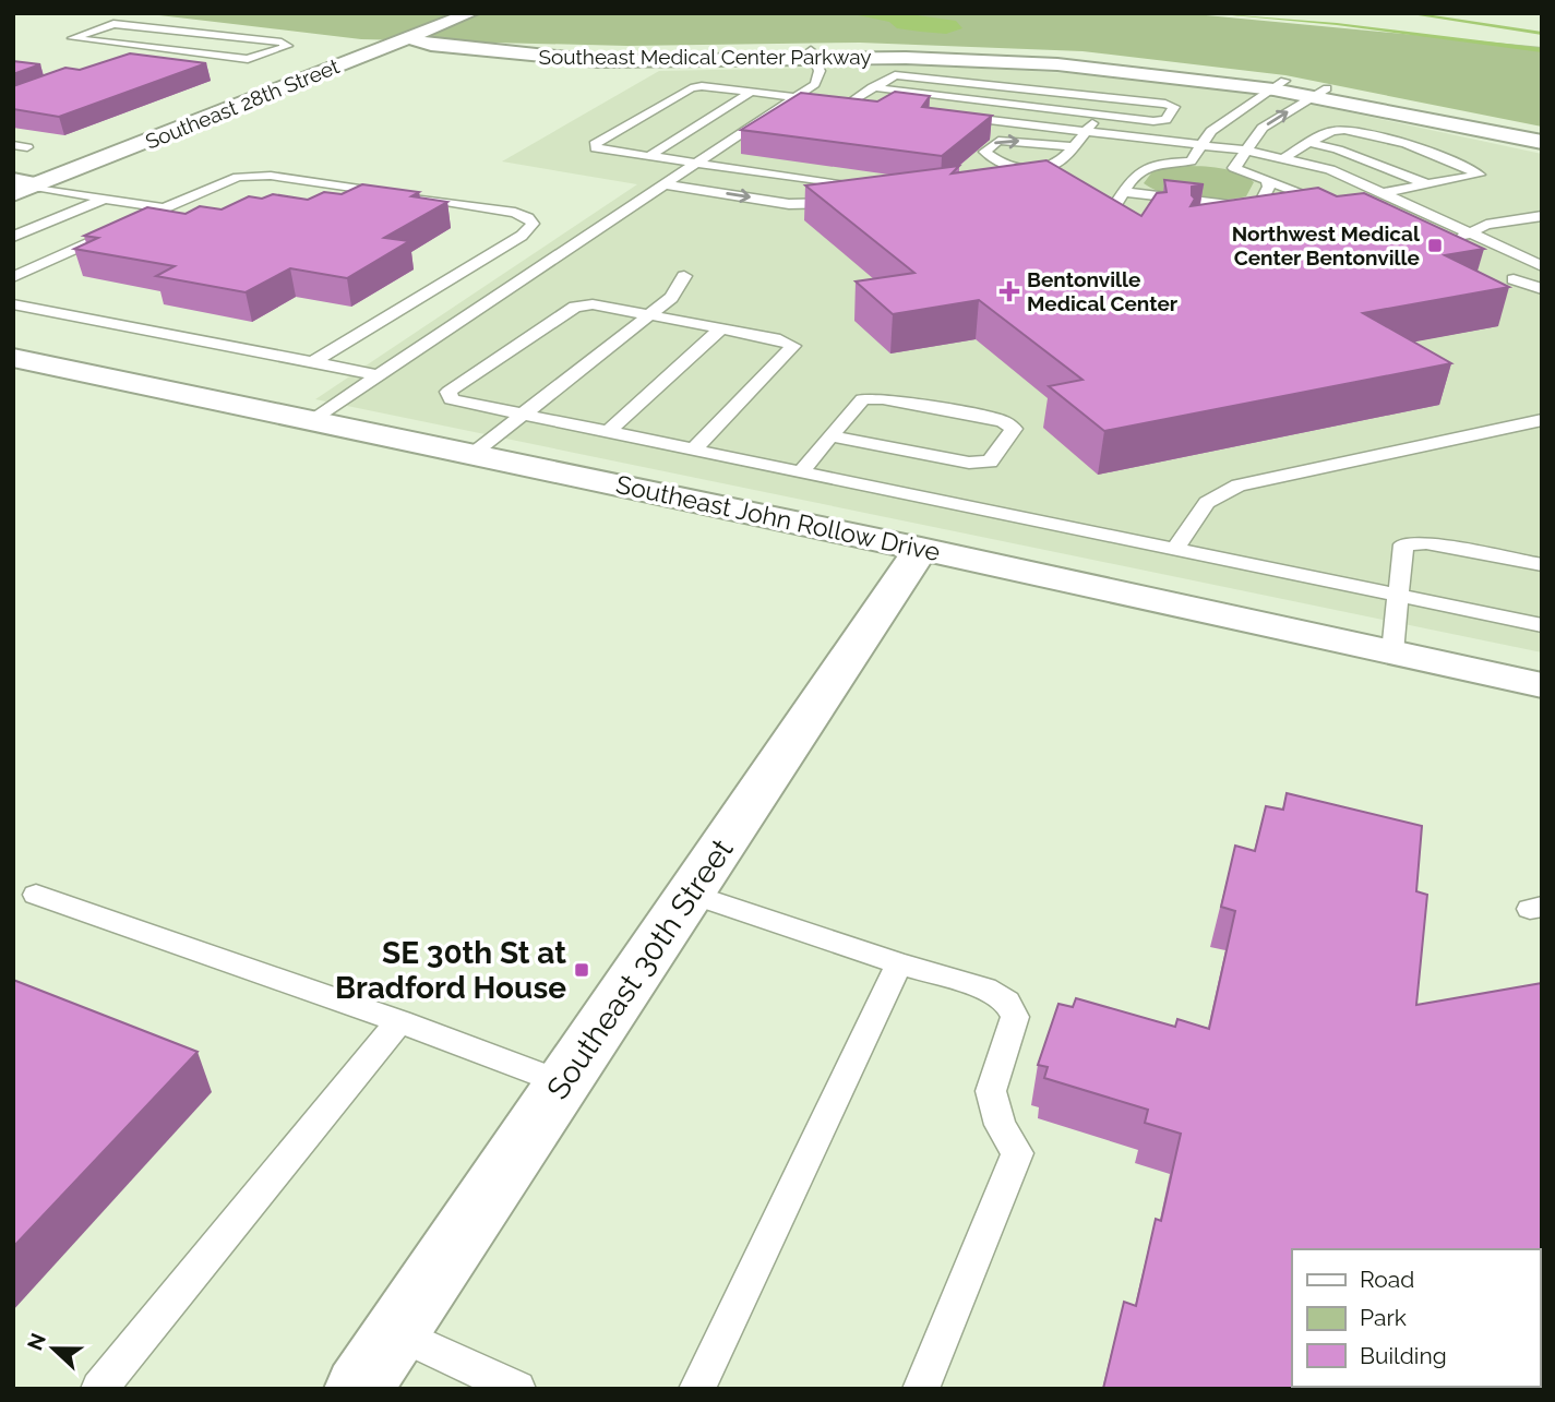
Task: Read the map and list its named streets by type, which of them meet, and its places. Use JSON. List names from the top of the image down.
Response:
{
  "streets": {
    "main road": [
      "Southeast Medical Center Parkway",
      "Southeast 28th Street",
      "Southeast John Rollow Drive",
      "Southeast 30th Street"
    ]
  },
  "crossings": [
    ["Southeast Medical Center Parkway", "Southeast 28th Street"],
    ["Southeast John Rollow Drive", "Southeast 30th Street"]
  ],
  "places": {
    "transit": ["Northwest Medical Center Bentonville", "SE 30th St at Bradford House"],
    "health": ["Bentonville Medical Center"]
  },
  "legend": ["Road", "Park", "Building"],
  "north": "left"
}
